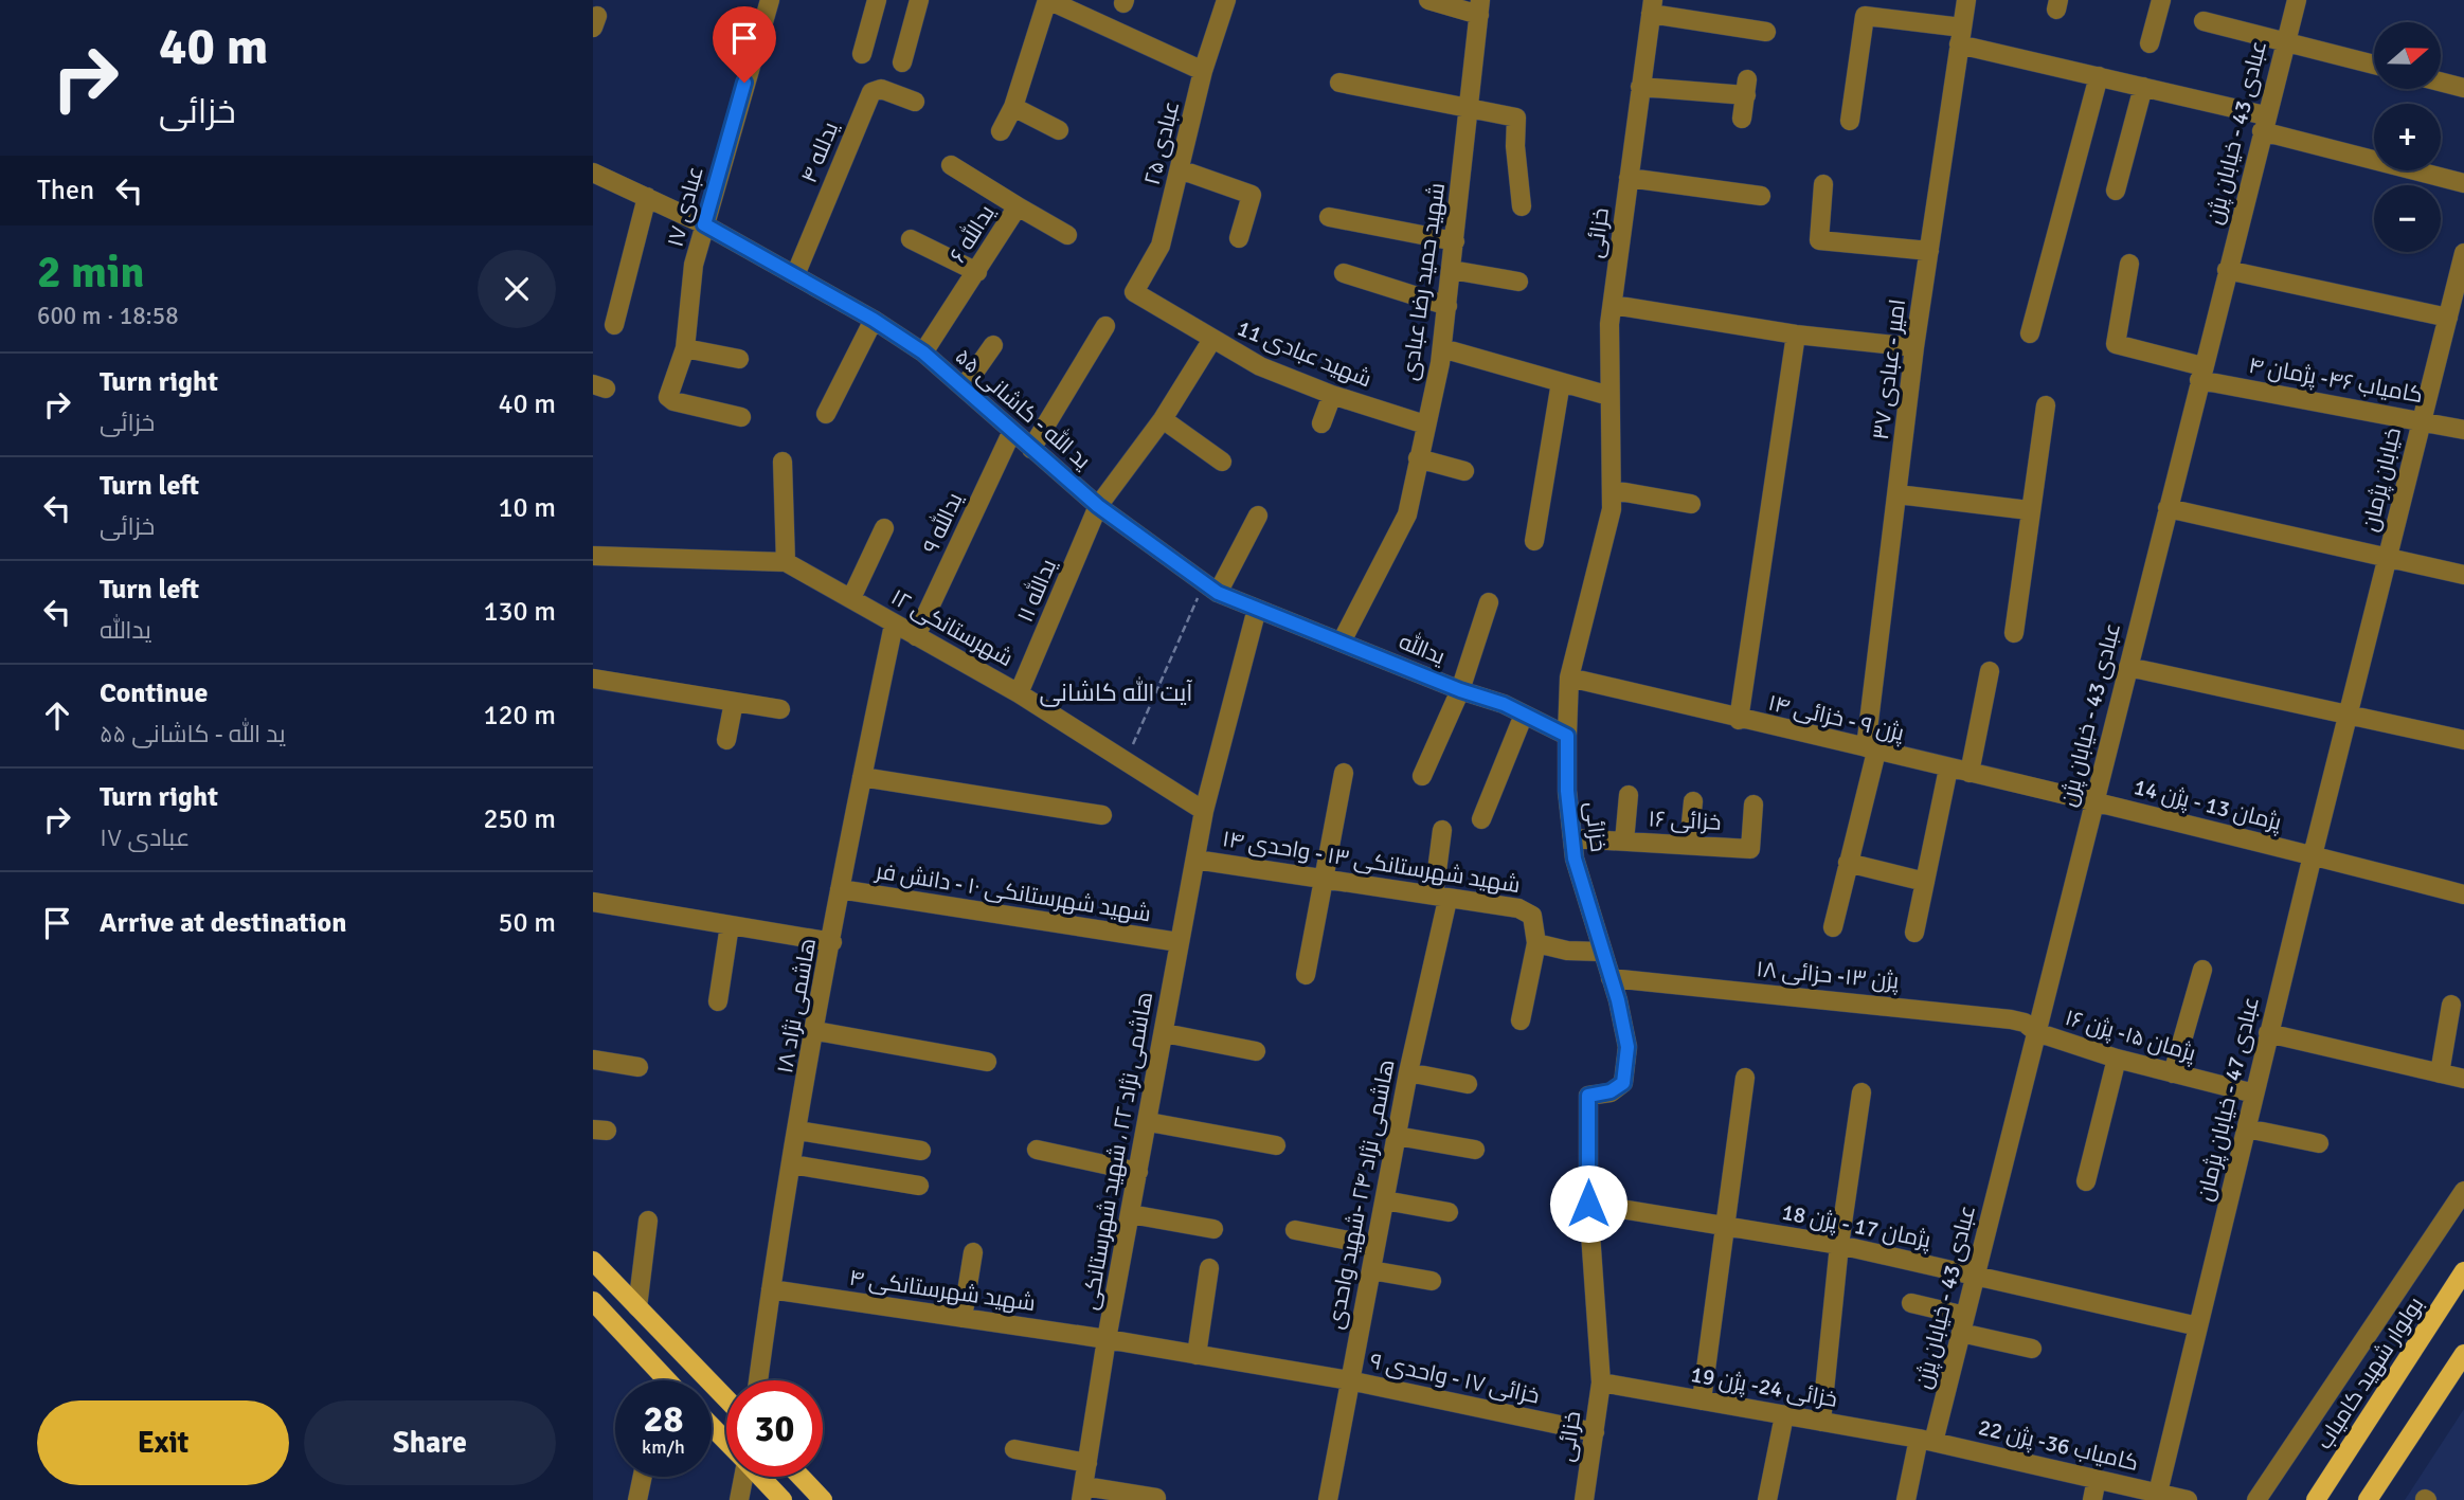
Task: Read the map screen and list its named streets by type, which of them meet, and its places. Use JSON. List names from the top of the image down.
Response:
{
  "streets": {
    "main road": ["بولوار شهید کامیاب"],
    "street": [
      "عبادی 43 - خیابان پژن",
      "عبادی ۲۵",
      "یدلله ۴",
      "عبادی ۱۷",
      "خزائی",
      "یدالله ۶",
      "شهید حمید رضا عبادی",
      "شهید عبادی 11",
      "امیر - عبادی ۳۷",
      "کامیاب ۴۶- پژمان ۴",
      "ید الله - کاشانی ۵۵",
      "خیابان پژمان",
      "یدالله ۹",
      "یدالله ۱۱",
      "شهرستانکی ۱۲",
      "یدالله",
      "پژن ۹ - خزائی ۱۴",
      "پژمان 13 - پژن 14",
      "خزائی ۱۶",
      "شهید شهرستانکی ۱۳ - واحدی ۱۴",
      "شهید شهرستانکی ۱۰ - دانش فر",
      "پژن ۱۳- حزائی ۱۸",
      "هاشمی نژاد ۱۸",
      "پژمان ۱۵- پژن ۱۶",
      "عبادی 47 - خیابان پژمان",
      "هاشمی نژاد ۲۲ ، شهید شهرستانکی",
      "هاشمی نژاد ۲۴ -شهید واحدی",
      "پژمان 17 - پژن 18",
      "شهید شهرستانکی ۴",
      "خزائی ۱۷ - واحدی ۹",
      "خزائی 24- پژن 19",
      "کامیاب 36- پژن 22"
    ]
  },
  "crossings": [
    ["عبادی 43 - خیابان پژن", "کامیاب ۴۶- پژمان ۴"],
    ["عبادی 43 - خیابان پژن", "پژن ۹ - خزائی ۱۴"],
    ["عبادی 43 - خیابان پژن", "پژمان 13 - پژن 14"],
    ["عبادی 43 - خیابان پژن", "پژن ۱۳- حزائی ۱۸"],
    ["عبادی 43 - خیابان پژن", "پژمان ۱۵- پژن ۱۶"],
    ["عبادی 43 - خیابان پژن", "پژمان 17 - پژن 18"],
    ["عبادی 43 - خیابان پژن", "خزائی 24- پژن 19"],
    ["عبادی 43 - خیابان پژن", "کامیاب 36- پژن 22"],
    ["عبادی ۲۵", "شهید عبادی 11"],
    ["یدلله ۴", "ید الله - کاشانی ۵۵"],
    ["عبادی ۱۷", "ید الله - کاشانی ۵۵"],
    ["خزائی", "یدالله"],
    ["خزائی", "پژن ۹ - خزائی ۱۴"],
    ["خزائی", "خزائی ۱۶"],
    ["خزائی", "پژن ۱۳- حزائی ۱۸"],
    ["خزائی", "پژمان 17 - پژن 18"],
    ["خزائی", "خزائی ۱۷ - واحدی ۹"],
    ["خزائی", "خزائی 24- پژن 19"],
    ["یدالله ۶", "ید الله - کاشانی ۵۵"],
    ["شهید حمید رضا عبادی", "شهید عبادی 11"],
    ["شهید حمید رضا عبادی", "یدالله"],
    ["شهید عبادی 11", "یدالله ۱۱"],
    ["امیر - عبادی ۳۷", "پژن ۹ - خزائی ۱۴"],
    ["کامیاب ۴۶- پژمان ۴", "خیابان پژمان"],
    ["ید الله - کاشانی ۵۵", "یدالله ۹"],
    ["ید الله - کاشانی ۵۵", "یدالله ۱۱"],
    ["ید الله - کاشانی ۵۵", "یدالله"],
    ["ید الله - کاشانی ۵۵", "هاشمی نژاد ۲۲ ، شهید شهرستانکی"],
    ["خیابان پژمان", "عبادی 47 - خیابان پژمان"],
    ["یدالله ۹", "شهرستانکی ۱۲"],
    ["یدالله ۱۱", "شهرستانکی ۱۲"],
    ["شهرستانکی ۱۲", "هاشمی نژاد ۱۸"],
    ["شهرستانکی ۱۲", "هاشمی نژاد ۲۲ ، شهید شهرستانکی"],
    ["یدالله", "هاشمی نژاد ۲۲ ، شهید شهرستانکی"],
    ["پژن ۹ - خزائی ۱۴", "پژمان 13 - پژن 14"],
    ["پژمان 13 - پژن 14", "عبادی 47 - خیابان پژمان"],
    ["شهید شهرستانکی ۱۳ - واحدی ۱۴", "هاشمی نژاد ۲۲ ، شهید شهرستانکی"],
    ["شهید شهرستانکی ۱۳ - واحدی ۱۴", "هاشمی نژاد ۲۴ -شهید واحدی"],
    ["شهید شهرستانکی ۱۰ - دانش فر", "هاشمی نژاد ۱۸"],
    ["شهید شهرستانکی ۱۰ - دانش فر", "هاشمی نژاد ۲۲ ، شهید شهرستانکی"],
    ["پژن ۱۳- حزائی ۱۸", "پژمان ۱۵- پژن ۱۶"],
    ["هاشمی نژاد ۱۸", "شهید شهرستانکی ۴"],
    ["پژمان ۱۵- پژن ۱۶", "عبادی 47 - خیابان پژمان"],
    ["عبادی 47 - خیابان پژمان", "پژمان 17 - پژن 18"],
    ["عبادی 47 - خیابان پژمان", "کامیاب 36- پژن 22"],
    ["هاشمی نژاد ۲۲ ، شهید شهرستانکی", "شهید شهرستانکی ۴"],
    ["هاشمی نژاد ۲۴ -شهید واحدی", "خزائی ۱۷ - واحدی ۹"],
    ["شهید شهرستانکی ۴", "خزائی ۱۷ - واحدی ۹"],
    ["خزائی 24- پژن 19", "کامیاب 36- پژن 22"]
  ],
  "districts": ["آیت الله کاشانی"],
  "north": "right",
  "page": {
    "turn": ["40 m", "خزائی"],
    "map_buttons": ["+", "−"],
    "then": "Then",
    "heading": ["2 min", "600 m · 18:58"],
    "list": [
      {
        "name": "Turn right",
        "note": "خزائی",
        "value": "40 m"
      },
      {
        "name": "Turn left",
        "note": "خزائی",
        "value": "10 m"
      },
      {
        "name": "Turn left",
        "note": "یدالله",
        "value": "130 m"
      },
      {
        "name": "Continue",
        "note": "ید الله - کاشانی ۵۵",
        "value": "120 m"
      },
      {
        "name": "Turn right",
        "note": "عبادی ۱۷",
        "value": "250 m"
      },
      {
        "name": "Arrive at destination",
        "value": "50 m"
      }
    ],
    "speed": "28 km/h",
    "limit": "30",
    "buttons": ["Exit", "Share"]
  }
}
